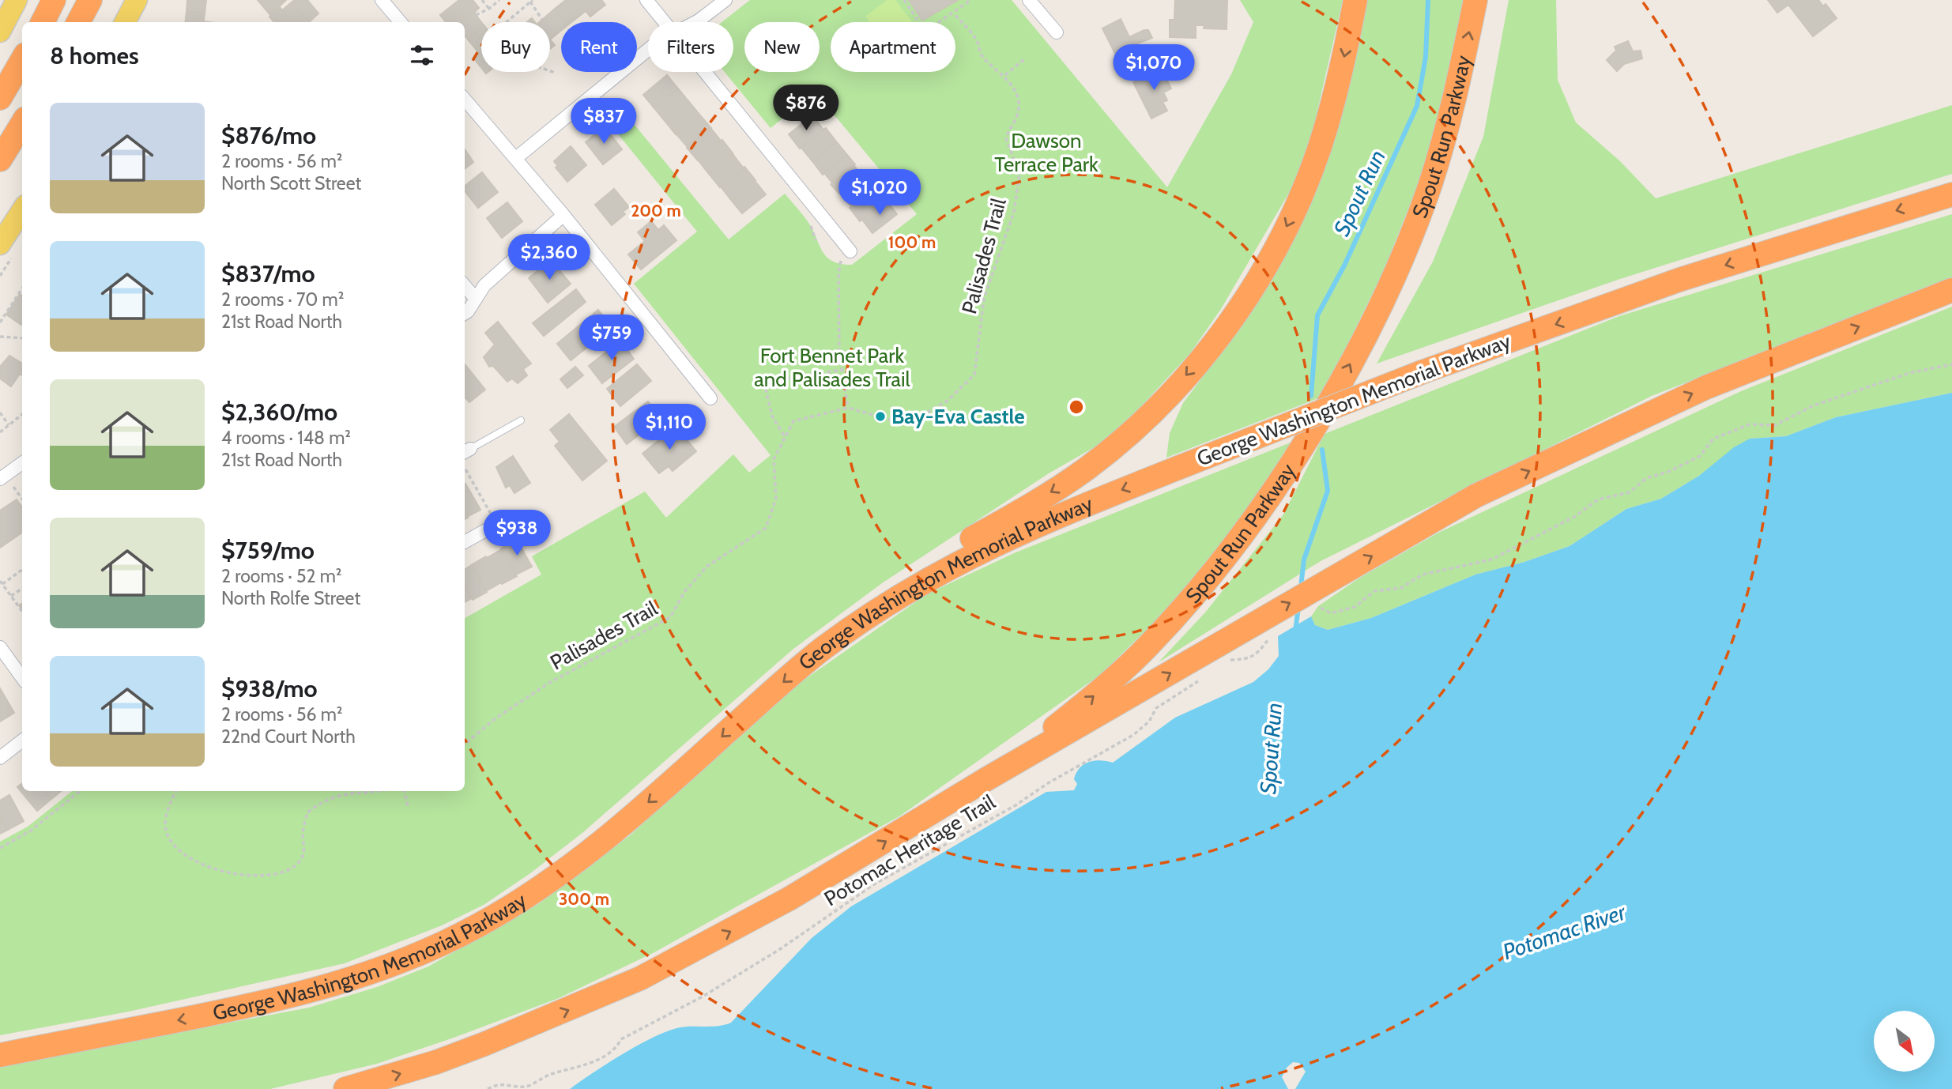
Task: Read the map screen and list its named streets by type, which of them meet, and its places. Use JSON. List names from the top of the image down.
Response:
{
  "streets": {
    "highway": ["Spout Run Parkway", "George Washington Memorial Parkway"],
    "path": ["Palisades Trail", "Potomac Heritage Trail"]
  },
  "water": ["Spout Run", "Potomac River"],
  "parks": ["Dawson Terrace Park", "Fort Bennet Park and Palisades Trail"],
  "places": ["Bay-Eva Castle"],
  "north": "bottom right",
  "page": {
    "chip": [
      "Buy",
      "Rent",
      "Filters",
      "New",
      "Apartment"
    ],
    "heading": "8 homes",
    "price": [
      "$1,070",
      "$876",
      "$837",
      "$1,020",
      "$2,360",
      "$759",
      "$1,110",
      "$938"
    ],
    "list": [
      {
        "name": "$876/mo",
        "note": "2 rooms · 56 m² · North Scott Street"
      },
      {
        "name": "$837/mo",
        "note": "2 rooms · 70 m² · 21st Road North"
      },
      {
        "name": "$2,360/mo",
        "note": "4 rooms · 148 m² · 21st Road North"
      },
      {
        "name": "$759/mo",
        "note": "2 rooms · 52 m² · North Rolfe Street"
      },
      {
        "name": "$938/mo",
        "note": "2 rooms · 56 m² · 22nd Court North"
      }
    ]
  },
  "rings": ["200 m", "100 m", "300 m"]
}
